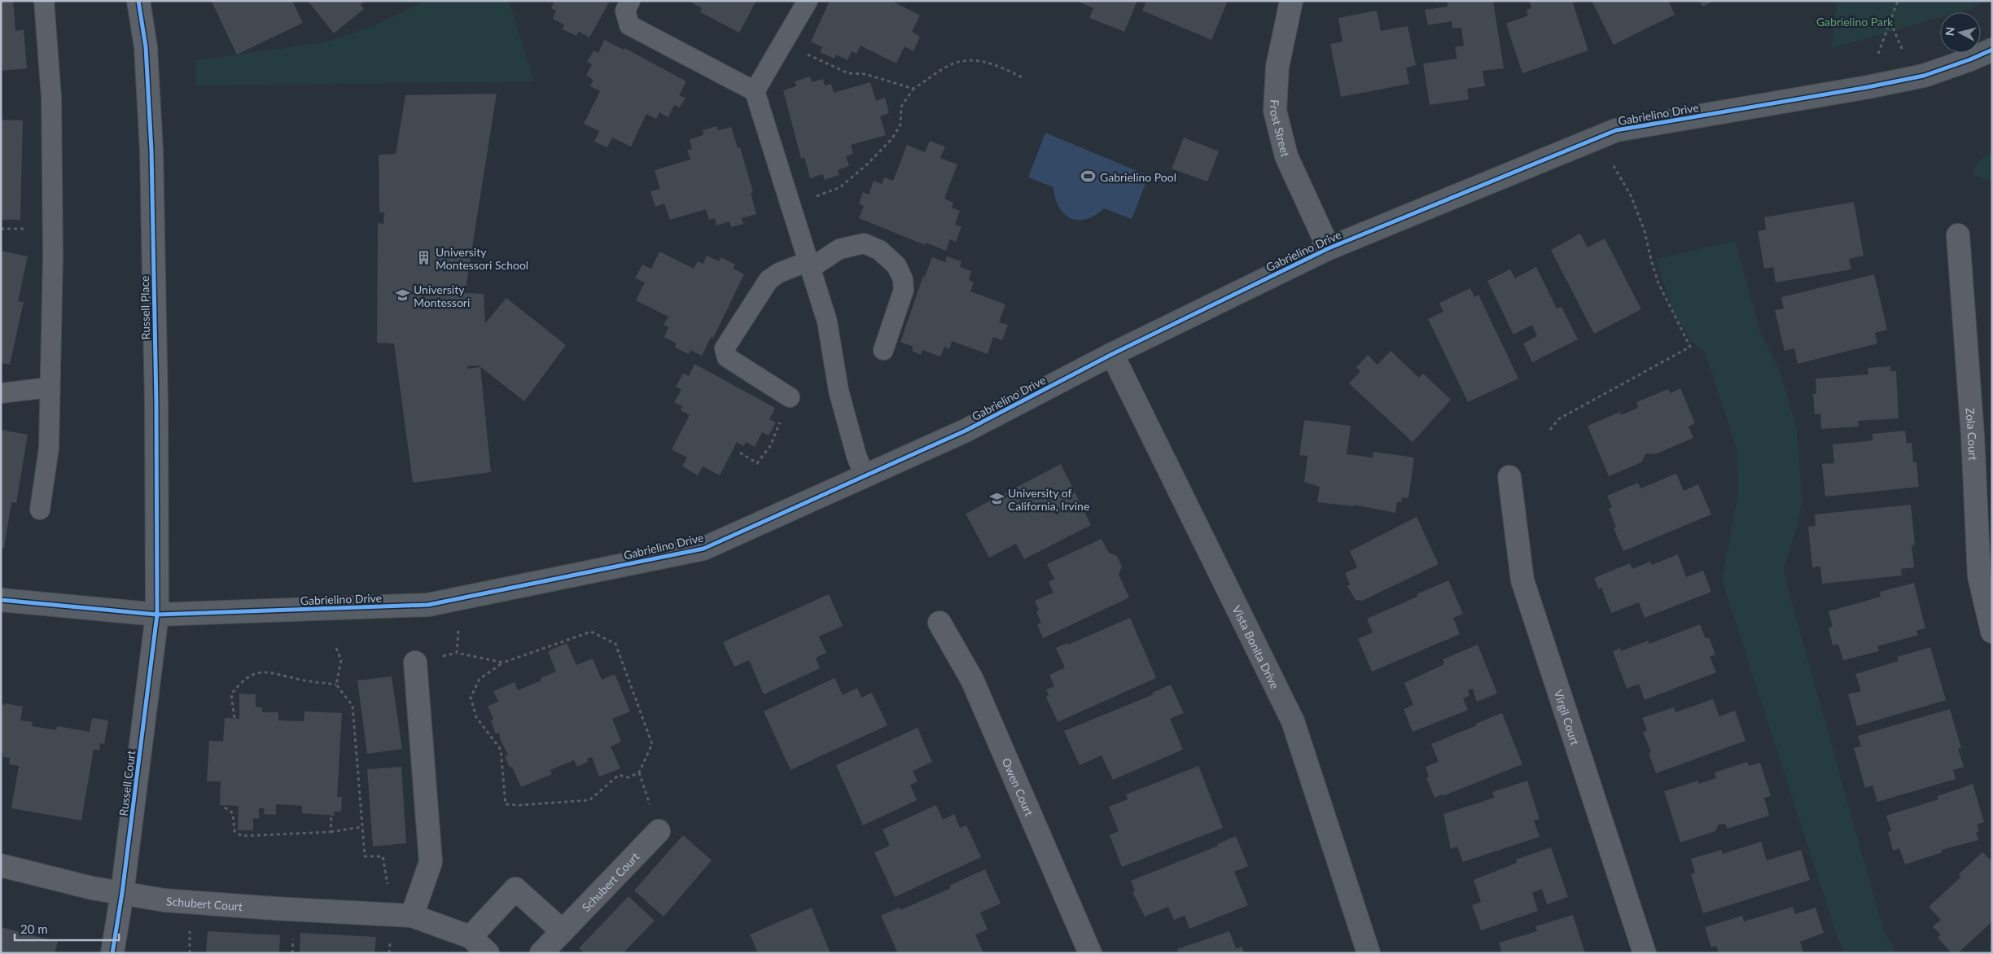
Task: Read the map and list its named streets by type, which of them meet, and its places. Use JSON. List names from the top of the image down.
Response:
{
  "streets": {
    "street": [
      "Gabrielino Drive",
      "Frost Street",
      "Russell Place",
      "Zola Court",
      "Vista Bonita Drive",
      "Virgil Court",
      "Russell Court",
      "Owen Court",
      "Schubert Court"
    ]
  },
  "crossings": [
    ["Gabrielino Drive", "Frost Street"],
    ["Gabrielino Drive", "Russell Place"],
    ["Gabrielino Drive", "Vista Bonita Drive"],
    ["Gabrielino Drive", "Russell Court"],
    ["Russell Place", "Russell Court"],
    ["Russell Court", "Schubert Court"]
  ],
  "parks": ["Gabrielino Park"],
  "places": {
    "sports": ["Gabrielino Pool"],
    "building": ["University Montessori School"],
    "school or university": ["University Montessori", "University of California, Irvine"]
  },
  "scale_bar": "20 m",
  "north": "left"
}
